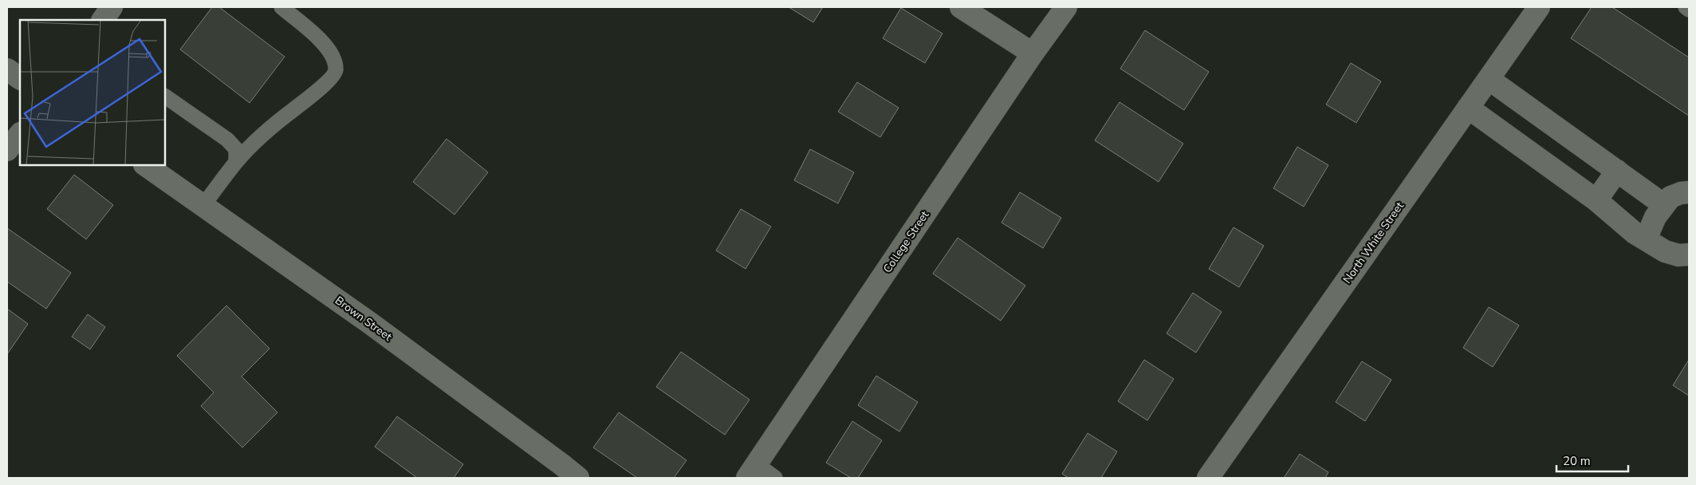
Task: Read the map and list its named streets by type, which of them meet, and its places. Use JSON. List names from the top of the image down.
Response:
{
  "streets": {
    "street": ["College Street", "North White Street", "Brown Street"]
  },
  "scale_bar": "20 m"
}
